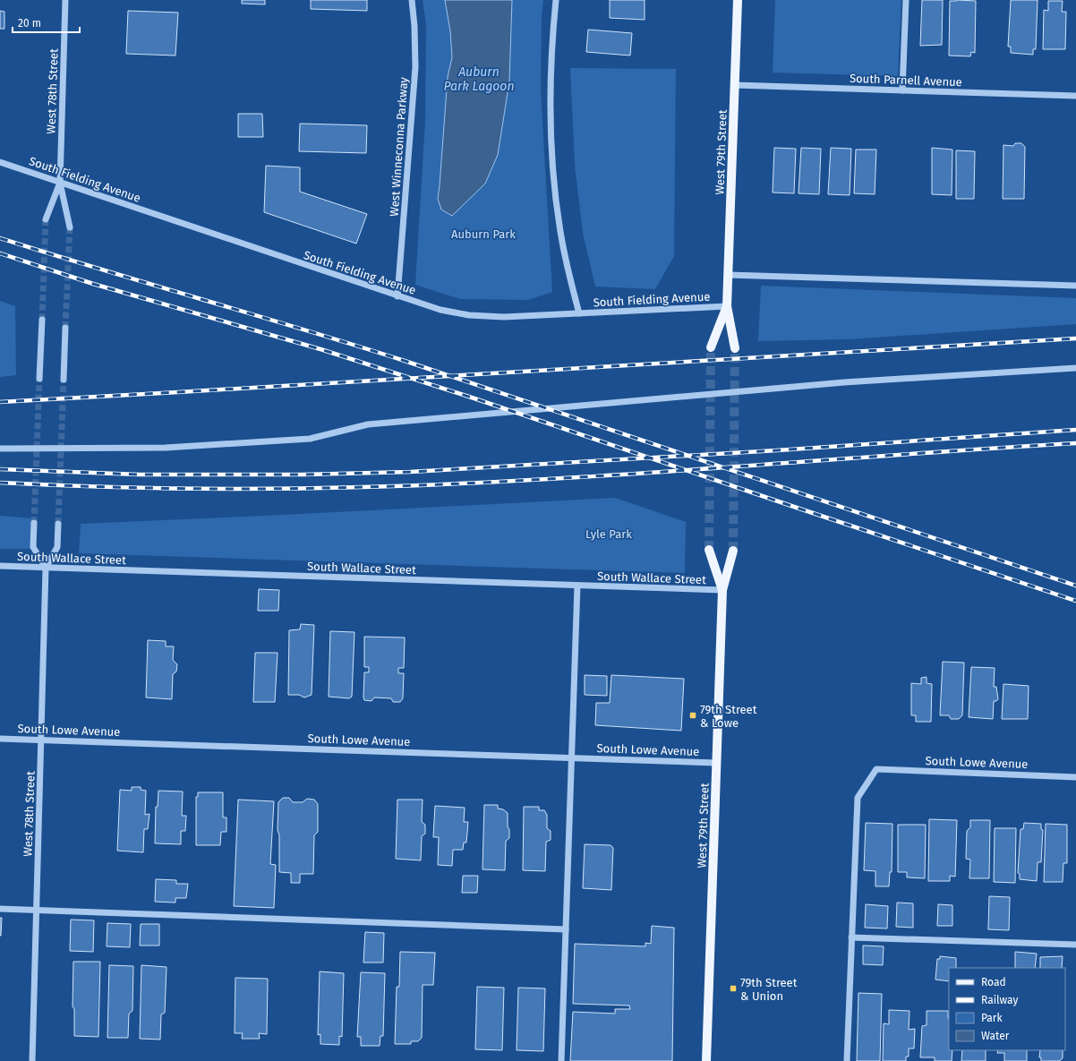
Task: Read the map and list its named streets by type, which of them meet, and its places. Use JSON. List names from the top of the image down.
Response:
{
  "streets": {
    "main road": ["West 79th Street"],
    "street": [
      "South Parnell Avenue",
      "West 78th Street",
      "West Winneconna Parkway",
      "South Fielding Avenue",
      "South Wallace Street",
      "South Lowe Avenue"
    ]
  },
  "crossings": [
    ["South Parnell Avenue", "West 79th Street"],
    ["West 78th Street", "South Fielding Avenue"],
    ["West 78th Street", "South Wallace Street"],
    ["West 78th Street", "South Lowe Avenue"],
    ["West Winneconna Parkway", "South Fielding Avenue"],
    ["West 79th Street", "South Fielding Avenue"],
    ["West 79th Street", "South Wallace Street"],
    ["West 79th Street", "South Lowe Avenue"]
  ],
  "water": ["Auburn Park Lagoon"],
  "parks": ["Auburn Park", "Lyle Park"],
  "places": {
    "transit": ["79th Street & Lowe", "79th Street & Union"]
  },
  "legend": [
    "Road",
    "Railway",
    "Park",
    "Water"
  ],
  "scale_bar": "20 m"
}
